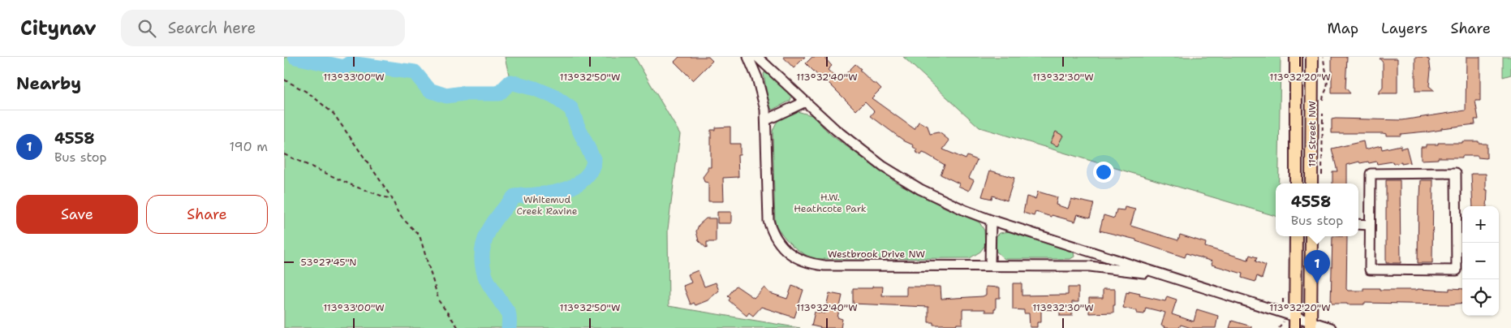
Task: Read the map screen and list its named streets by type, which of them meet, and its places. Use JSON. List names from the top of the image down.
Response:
{
  "streets": {
    "main road": ["119 Street NW"],
    "street": ["Westbrook Drive NW"]
  },
  "parks": ["H.W. Heathcote Park", "Whitemud Creek Ravine"],
  "page": {
    "header": "Citynav",
    "search": "Search here",
    "nav": ["Map", "Layers", "Share"],
    "heading": "Nearby",
    "list": [
      {
        "mark": "1",
        "name": "4558",
        "note": "Bus stop",
        "value": "190 m"
      }
    ],
    "buttons": ["Save", "Share"],
    "popup": ["4558", "Bus stop"],
    "map_buttons": ["+", "−"],
    "pins": "1"
  },
  "coordinates": [
    "113°33'00\"W",
    "113°32'50\"W",
    "113°32'40\"W",
    "113°32'30\"W",
    "113°32'20\"W",
    "53°27'45\"N"
  ]
}
